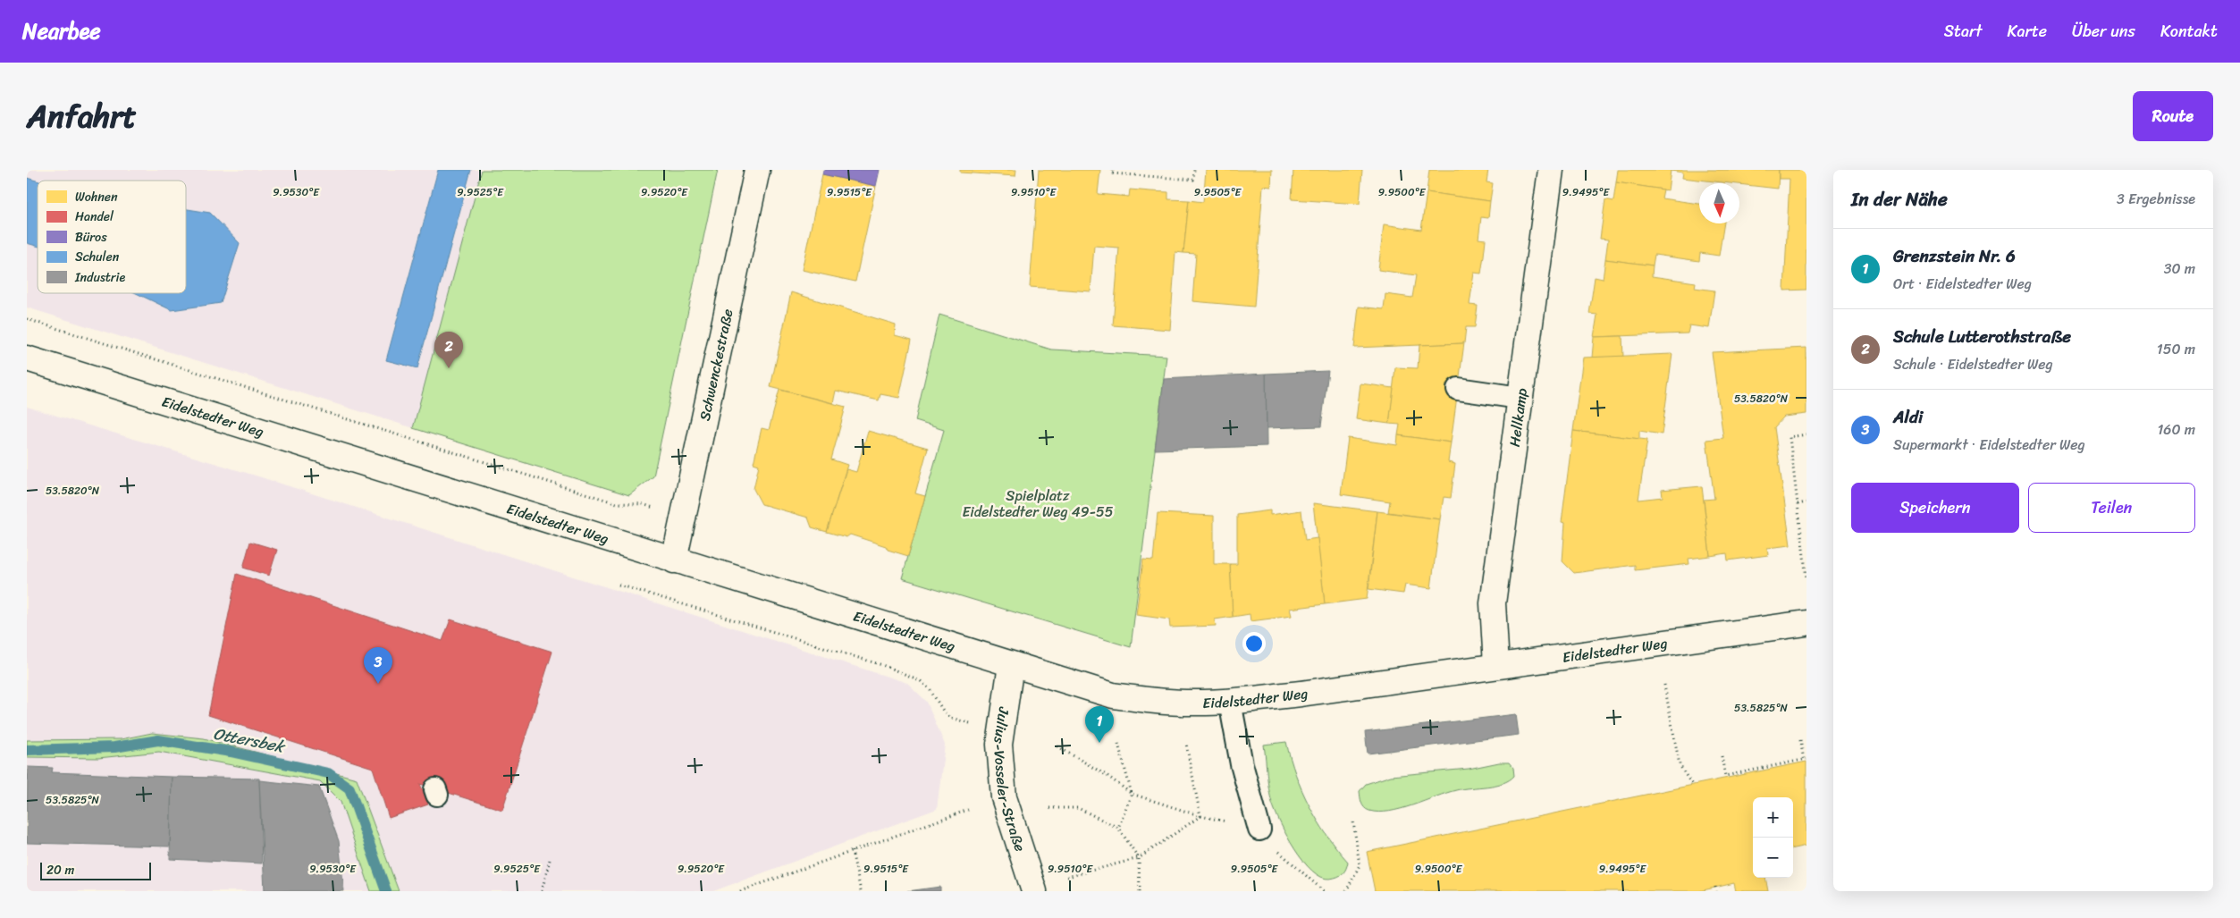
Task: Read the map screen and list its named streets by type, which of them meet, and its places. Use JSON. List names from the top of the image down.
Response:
{
  "streets": {
    "street": [
      "Schwenckestraße",
      "Eidelstedter Weg",
      "Hellkamp",
      "Julius-Vosseler-Straße"
    ]
  },
  "crossings": [
    ["Schwenckestraße", "Eidelstedter Weg"],
    ["Eidelstedter Weg", "Hellkamp"],
    ["Eidelstedter Weg", "Julius-Vosseler-Straße"]
  ],
  "water": ["Ottersbek"],
  "parks": ["Spielplatz Eidelstedter Weg 49-55"],
  "legend": [
    "Wohnen",
    "Handel",
    "Büros",
    "Schulen",
    "Industrie"
  ],
  "scale_bar": "20 m",
  "north": "bottom",
  "page": {
    "header": "Nearbee",
    "nav": [
      "Start",
      "Karte",
      "Über uns",
      "Kontakt"
    ],
    "title": "Anfahrt",
    "buttons": [
      "Route",
      ["Speichern", "Teilen"]
    ],
    "heading": ["In der Nähe", "3 Ergebnisse"],
    "list": [
      {
        "mark": "1",
        "name": "Grenzstein Nr. 6",
        "note": "Ort · Eidelstedter Weg",
        "value": "30 m"
      },
      {
        "mark": "2",
        "name": "Schule Lutterothstraße",
        "note": "Schule · Eidelstedter Weg",
        "value": "150 m"
      },
      {
        "mark": "3",
        "name": "Aldi",
        "note": "Supermarkt · Eidelstedter Weg",
        "value": "160 m"
      }
    ],
    "pins": ["2", "3", "1"],
    "map_buttons": ["+", "−"],
    "scale": "20 m"
  },
  "coordinates": [
    "9.9530°E",
    "9.9525°E",
    "9.9520°E",
    "9.9515°E",
    "9.9510°E",
    "9.9505°E",
    "9.9500°E",
    "9.9495°E",
    "53.5820°N",
    "53.5825°N"
  ]
}
